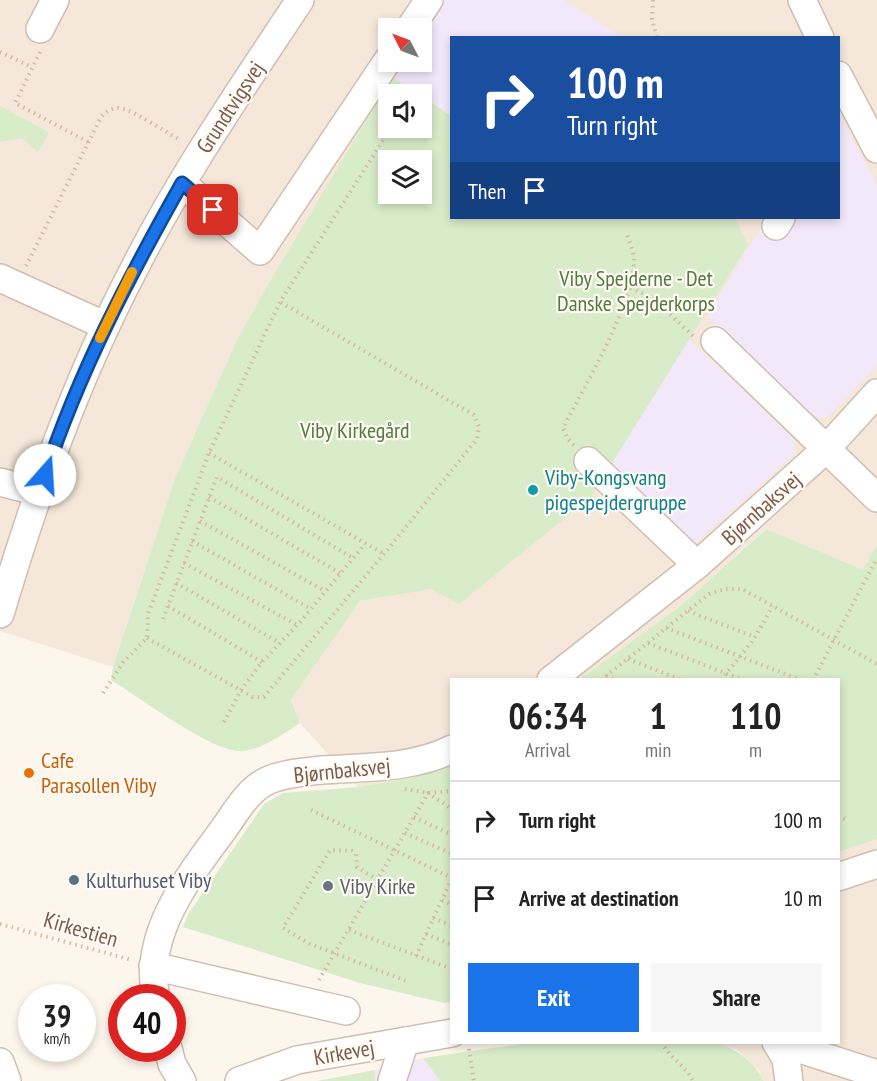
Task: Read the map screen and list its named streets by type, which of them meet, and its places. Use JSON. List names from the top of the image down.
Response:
{
  "streets": {
    "street": ["Grundtvigsvej", "Bjørnbaksvej", "Kirkevej"],
    "path": ["Kirkestien"]
  },
  "crossings": [
    ["Bjørnbaksvej", "Kirkestien"]
  ],
  "parks": ["Viby Spejderne - Det Danske Spejderkorps", "Viby Kirkegård"],
  "places": [
    "Viby-Kongsvang pigespejdergruppe",
    "Cafe Parasollen Viby",
    "Kulturhuset Viby",
    "Viby Kirke"
  ],
  "north": "top left",
  "page": {
    "turn": ["100 m", "Turn right"],
    "then": "Then",
    "eta": [
      "06:34",
      "Arrival",
      "1",
      "min",
      "110",
      "m"
    ],
    "list": [
      {
        "name": "Turn right",
        "value": "100 m"
      },
      {
        "name": "Arrive at destination",
        "value": "10 m"
      }
    ],
    "buttons": ["Exit", "Share"],
    "speed": "39 km/h",
    "limit": "40"
  }
}
